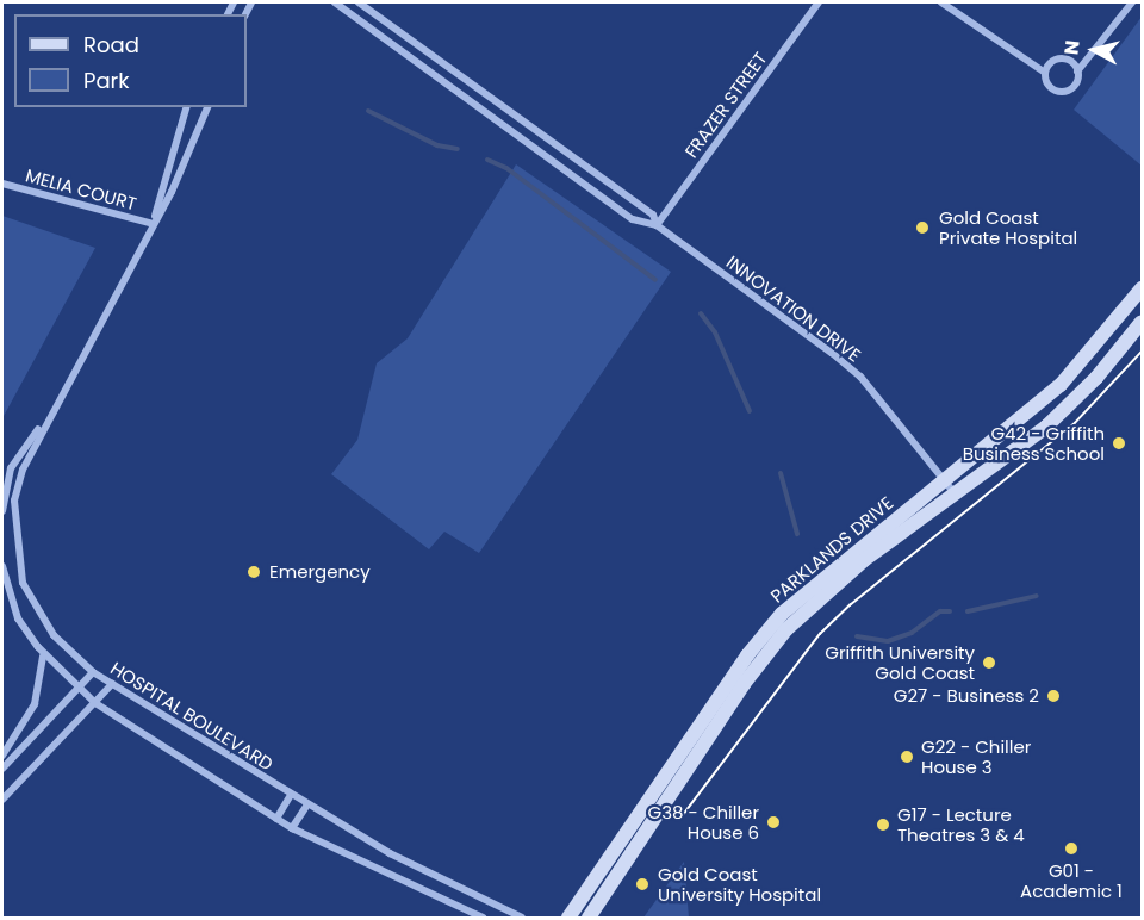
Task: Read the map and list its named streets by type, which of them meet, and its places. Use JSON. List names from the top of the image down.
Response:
{
  "streets": {
    "street": [
      "FRAZER STREET",
      "MELIA COURT",
      "INNOVATION DRIVE",
      "PARKLANDS DRIVE",
      "HOSPITAL BOULEVARD"
    ]
  },
  "crossings": [
    ["FRAZER STREET", "INNOVATION DRIVE"],
    ["MELIA COURT", "HOSPITAL BOULEVARD"],
    ["INNOVATION DRIVE", "PARKLANDS DRIVE"]
  ],
  "places": [
    "Gold Coast Private Hospital",
    "G42 - Griffith Business School",
    "Emergency",
    "Griffith University Gold Coast",
    "G27 - Business 2",
    "G22 - Chiller House 3",
    "G38 - Chiller House 6",
    "G17 - Lecture Theatres 3 & 4",
    "G01 - Academic 1",
    "Gold Coast University Hospital"
  ],
  "legend": ["Road", "Park"],
  "north": "left"
}
